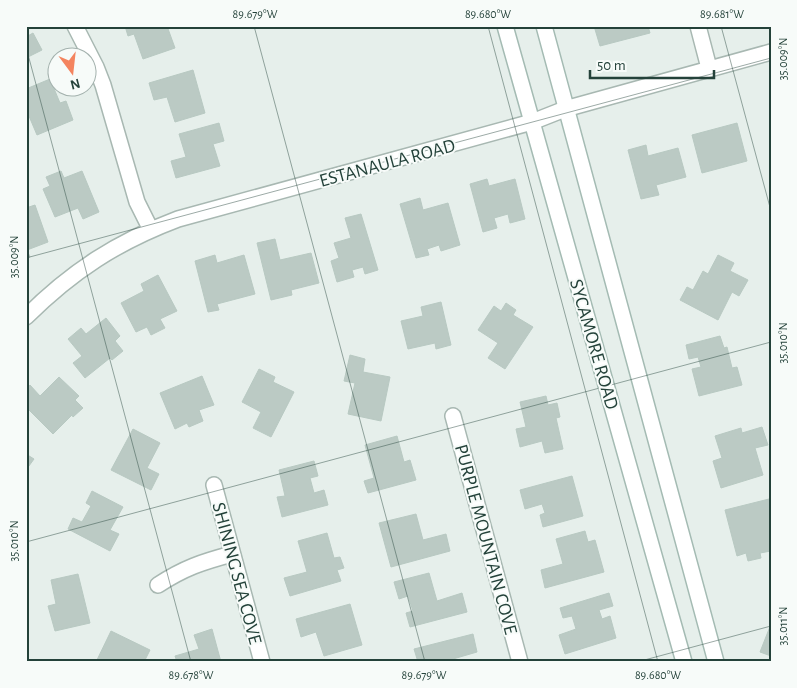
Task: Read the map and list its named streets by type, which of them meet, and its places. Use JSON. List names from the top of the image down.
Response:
{
  "streets": {
    "street": [
      "ESTANAULA ROAD",
      "SYCAMORE ROAD",
      "PURPLE MOUNTAIN COVE",
      "SHINING SEA COVE"
    ]
  },
  "crossings": [
    ["ESTANAULA ROAD", "SYCAMORE ROAD"]
  ],
  "scale_bar": "50 m",
  "north": "bottom",
  "coordinates": [
    "89.679°W",
    "89.680°W",
    "89.681°W",
    "35.009°N",
    "35.010°N",
    "35.011°N",
    "89.678°W"
  ]
}
